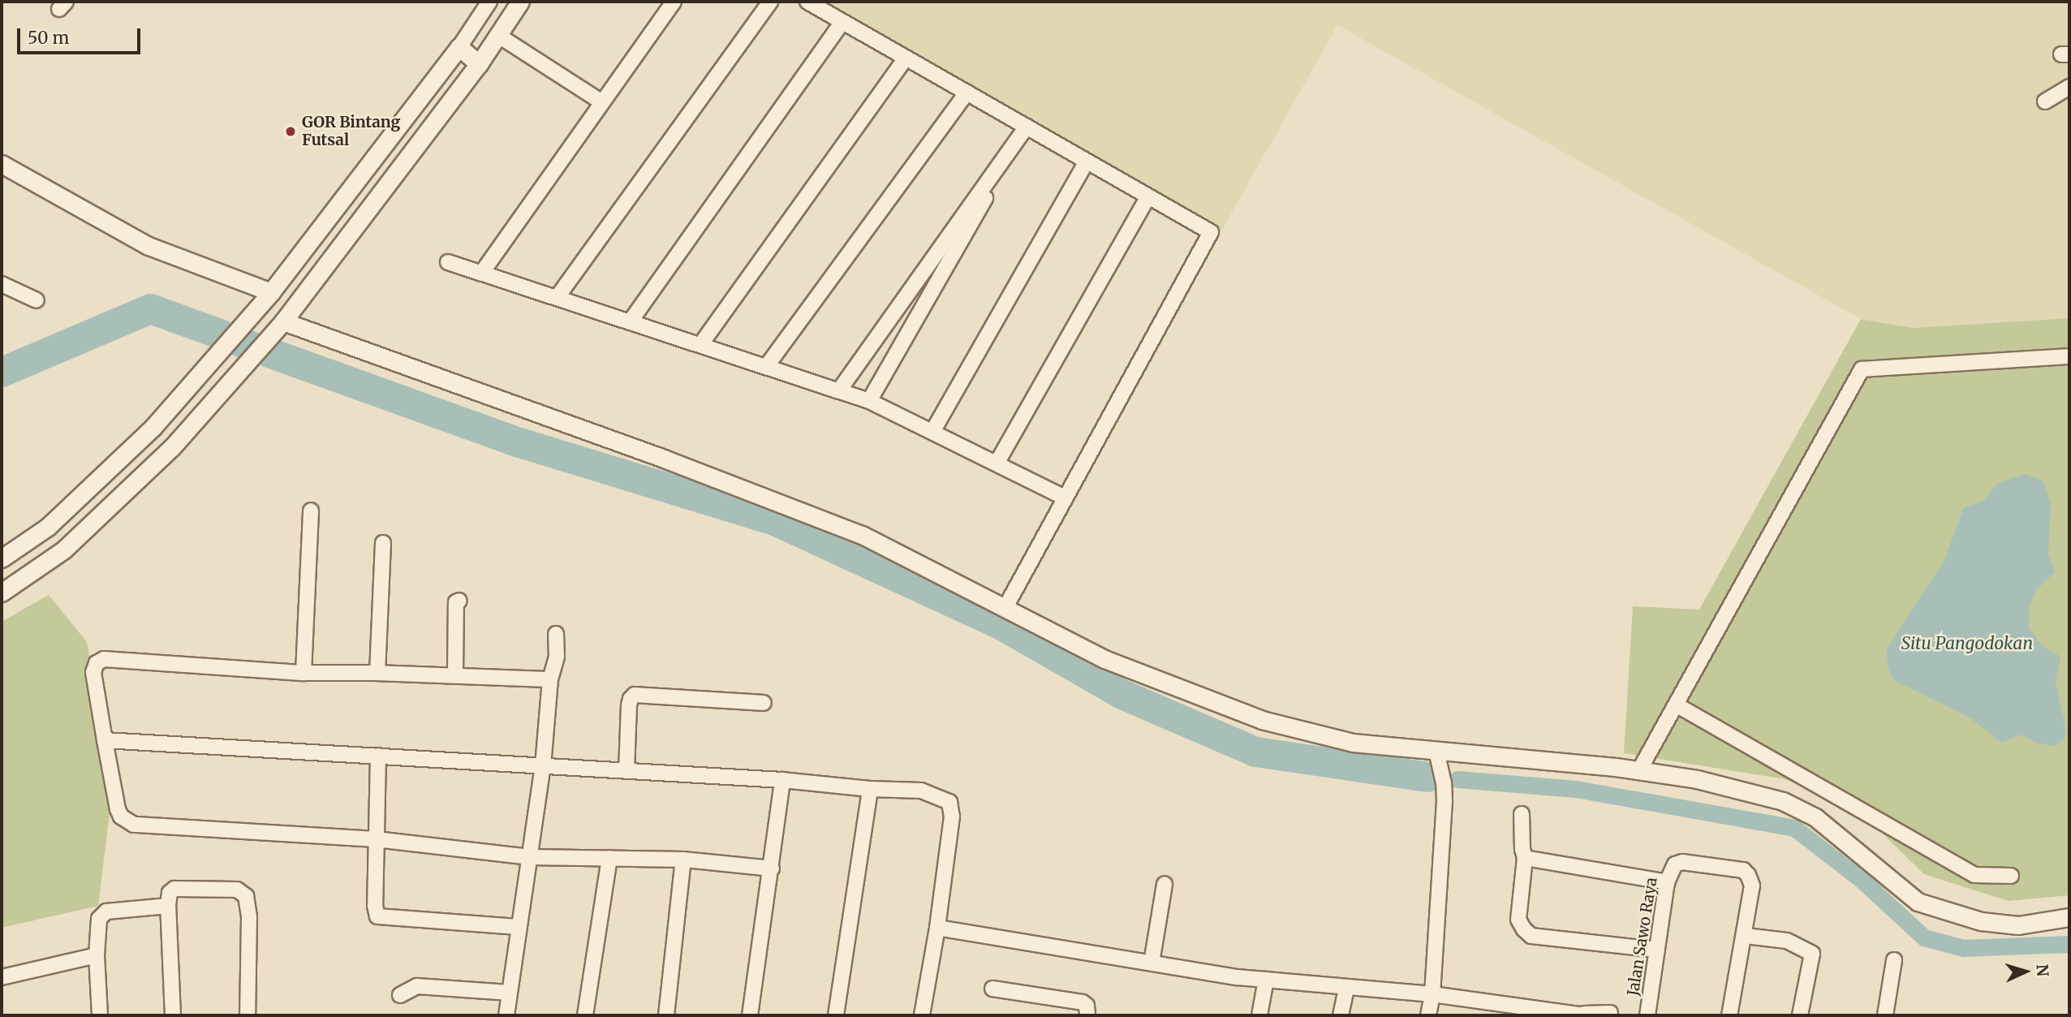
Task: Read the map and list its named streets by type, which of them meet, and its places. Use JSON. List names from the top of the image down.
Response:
{
  "streets": {
    "street": ["Jalan Sawo Raya"]
  },
  "water": ["Situ Pangodokan"],
  "places": ["GOR Bintang Futsal"],
  "scale_bar": "50 m",
  "north": "right"
}
